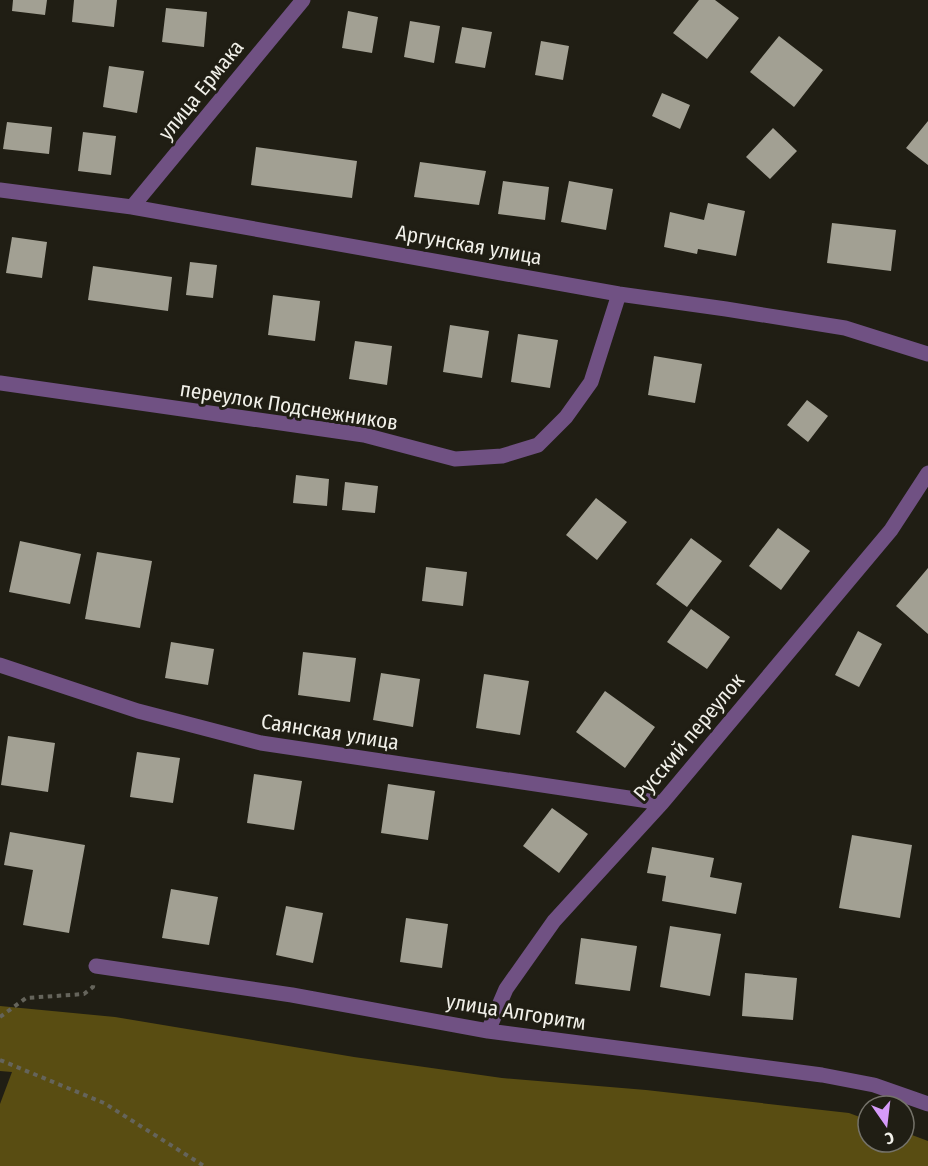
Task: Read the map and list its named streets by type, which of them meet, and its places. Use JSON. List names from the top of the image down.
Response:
{
  "streets": {
    "street": [
      "улица Ермака",
      "Аргунская улица",
      "переулок Подснежников",
      "Саянская улица",
      "Русский переулок",
      "улица Алгоритм"
    ]
  },
  "crossings": [
    ["улица Ермака", "Аргунская улица"],
    ["Аргунская улица", "переулок Подснежников"],
    ["Саянская улица", "Русский переулок"],
    ["Русский переулок", "улица Алгоритм"]
  ],
  "north": "bottom"
}
